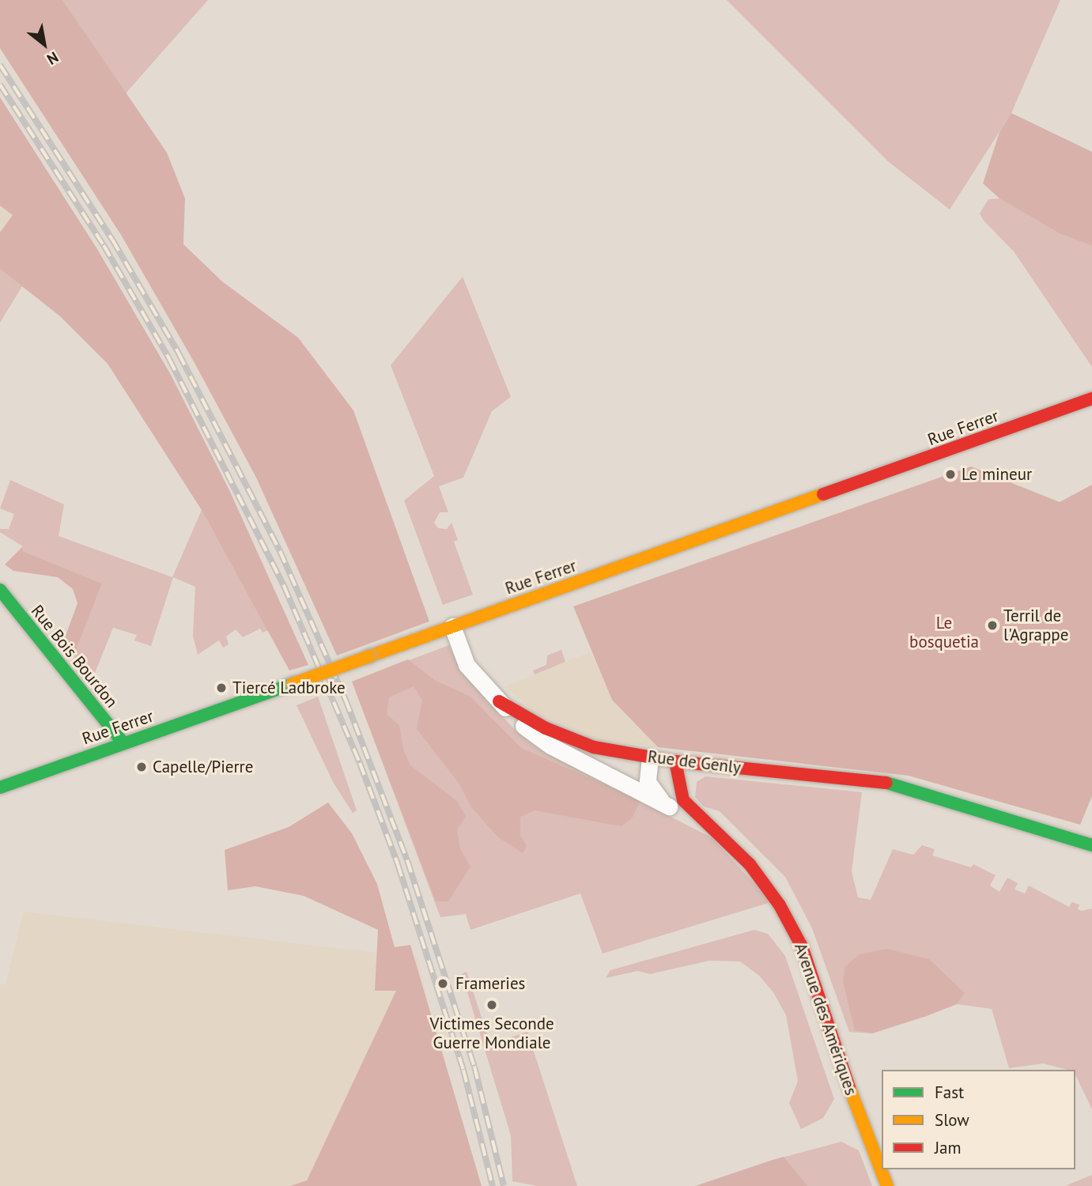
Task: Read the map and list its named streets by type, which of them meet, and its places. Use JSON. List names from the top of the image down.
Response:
{
  "streets": {
    "street": [
      "Rue Ferrer",
      "Rue Bois Bourdon",
      "Rue de Genly",
      "Avenue des Amériques"
    ]
  },
  "crossings": [
    ["Rue Ferrer", "Rue Bois Bourdon"],
    ["Rue de Genly", "Avenue des Amériques"]
  ],
  "parks": ["Le bosquetia"],
  "places": [
    "Le mineur",
    "Terril de l'Agrappe",
    "Tiercé Ladbroke",
    "Capelle/Pierre",
    "Frameries",
    "Victimes Seconde Guerre Mondiale"
  ],
  "legend": ["Fast", "Slow", "Jam"],
  "north": "bottom right"
}
